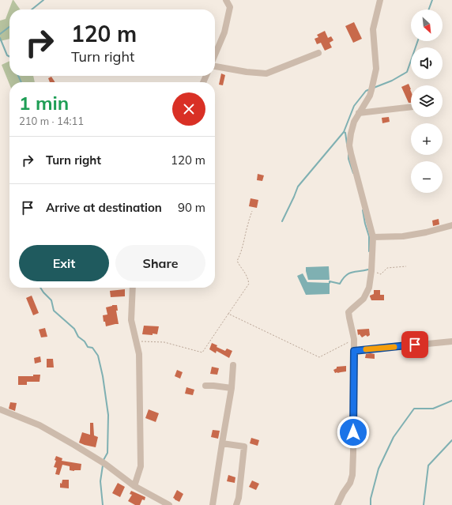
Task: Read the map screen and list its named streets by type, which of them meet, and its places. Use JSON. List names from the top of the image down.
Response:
{
  "north": "bottom right",
  "page": {
    "map_buttons": ["+", "−"],
    "turn": ["120 m", "Turn right"],
    "heading": ["1 min", "210 m · 14:11"],
    "list": [
      {
        "name": "Turn right",
        "value": "120 m"
      },
      {
        "name": "Arrive at destination",
        "value": "90 m"
      }
    ],
    "buttons": ["Exit", "Share"]
  }
}
